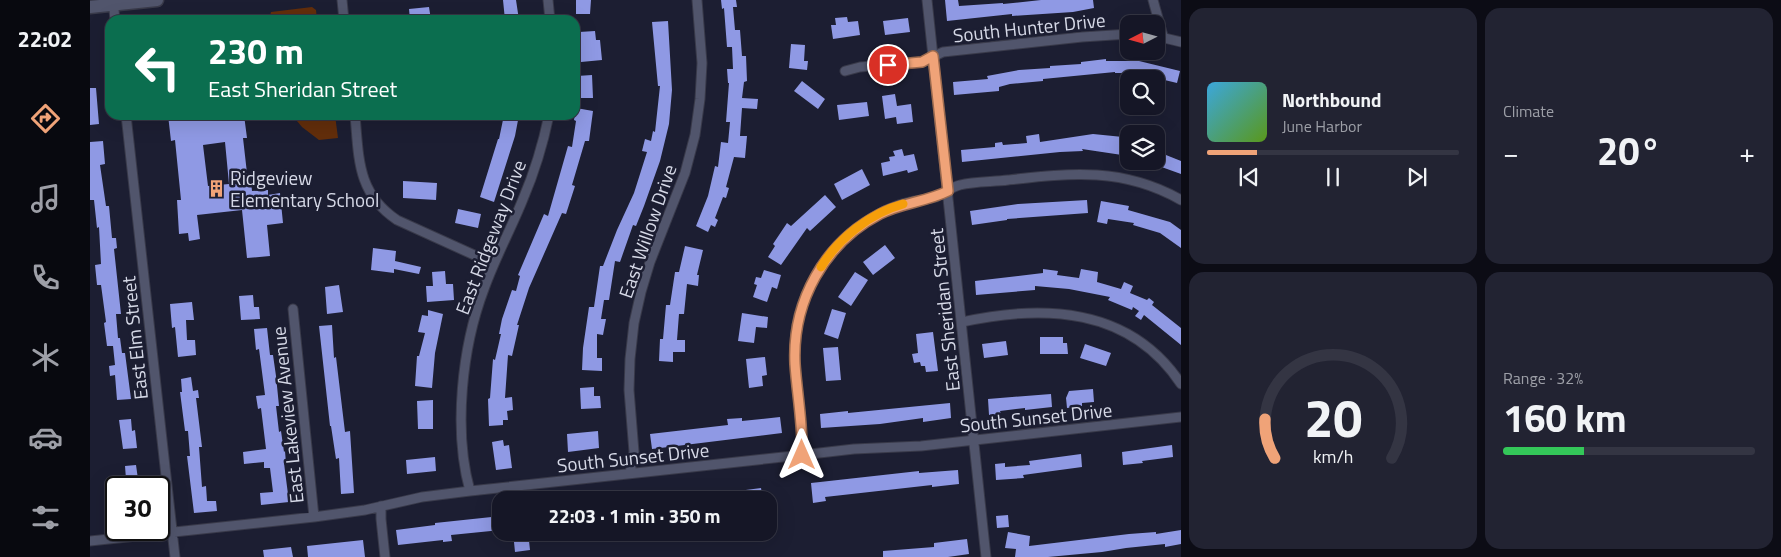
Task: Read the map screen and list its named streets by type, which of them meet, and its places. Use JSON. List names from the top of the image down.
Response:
{
  "streets": {
    "street": [
      "South Hunter Drive",
      "East Willow Drive",
      "East Ridgeway Drive",
      "East Sheridan Street",
      "East Elm Street",
      "East Lakeview Avenue",
      "South Sunset Drive"
    ]
  },
  "crossings": [
    ["South Hunter Drive", "East Sheridan Street"],
    ["East Willow Drive", "South Sunset Drive"],
    ["East Ridgeway Drive", "South Sunset Drive"],
    ["East Sheridan Street", "South Sunset Drive"],
    ["East Elm Street", "South Sunset Drive"],
    ["East Lakeview Avenue", "South Sunset Drive"]
  ],
  "places": {
    "building": ["Ridgeview Elementary School"]
  },
  "north": "left",
  "page": {
    "tabs": "22:02",
    "tile": [
      "Climate",
      ["Range · 32%", "160 km"]
    ],
    "turn": ["230 m", "East Sheridan Street"],
    "song": ["Northbound", "June Harbor"],
    "heat": ["−", "20°", "+"],
    "limit": "30",
    "trip": "22:03 · 1 min · 350 m",
    "gauge": ["20", "km/h"]
  }
}
